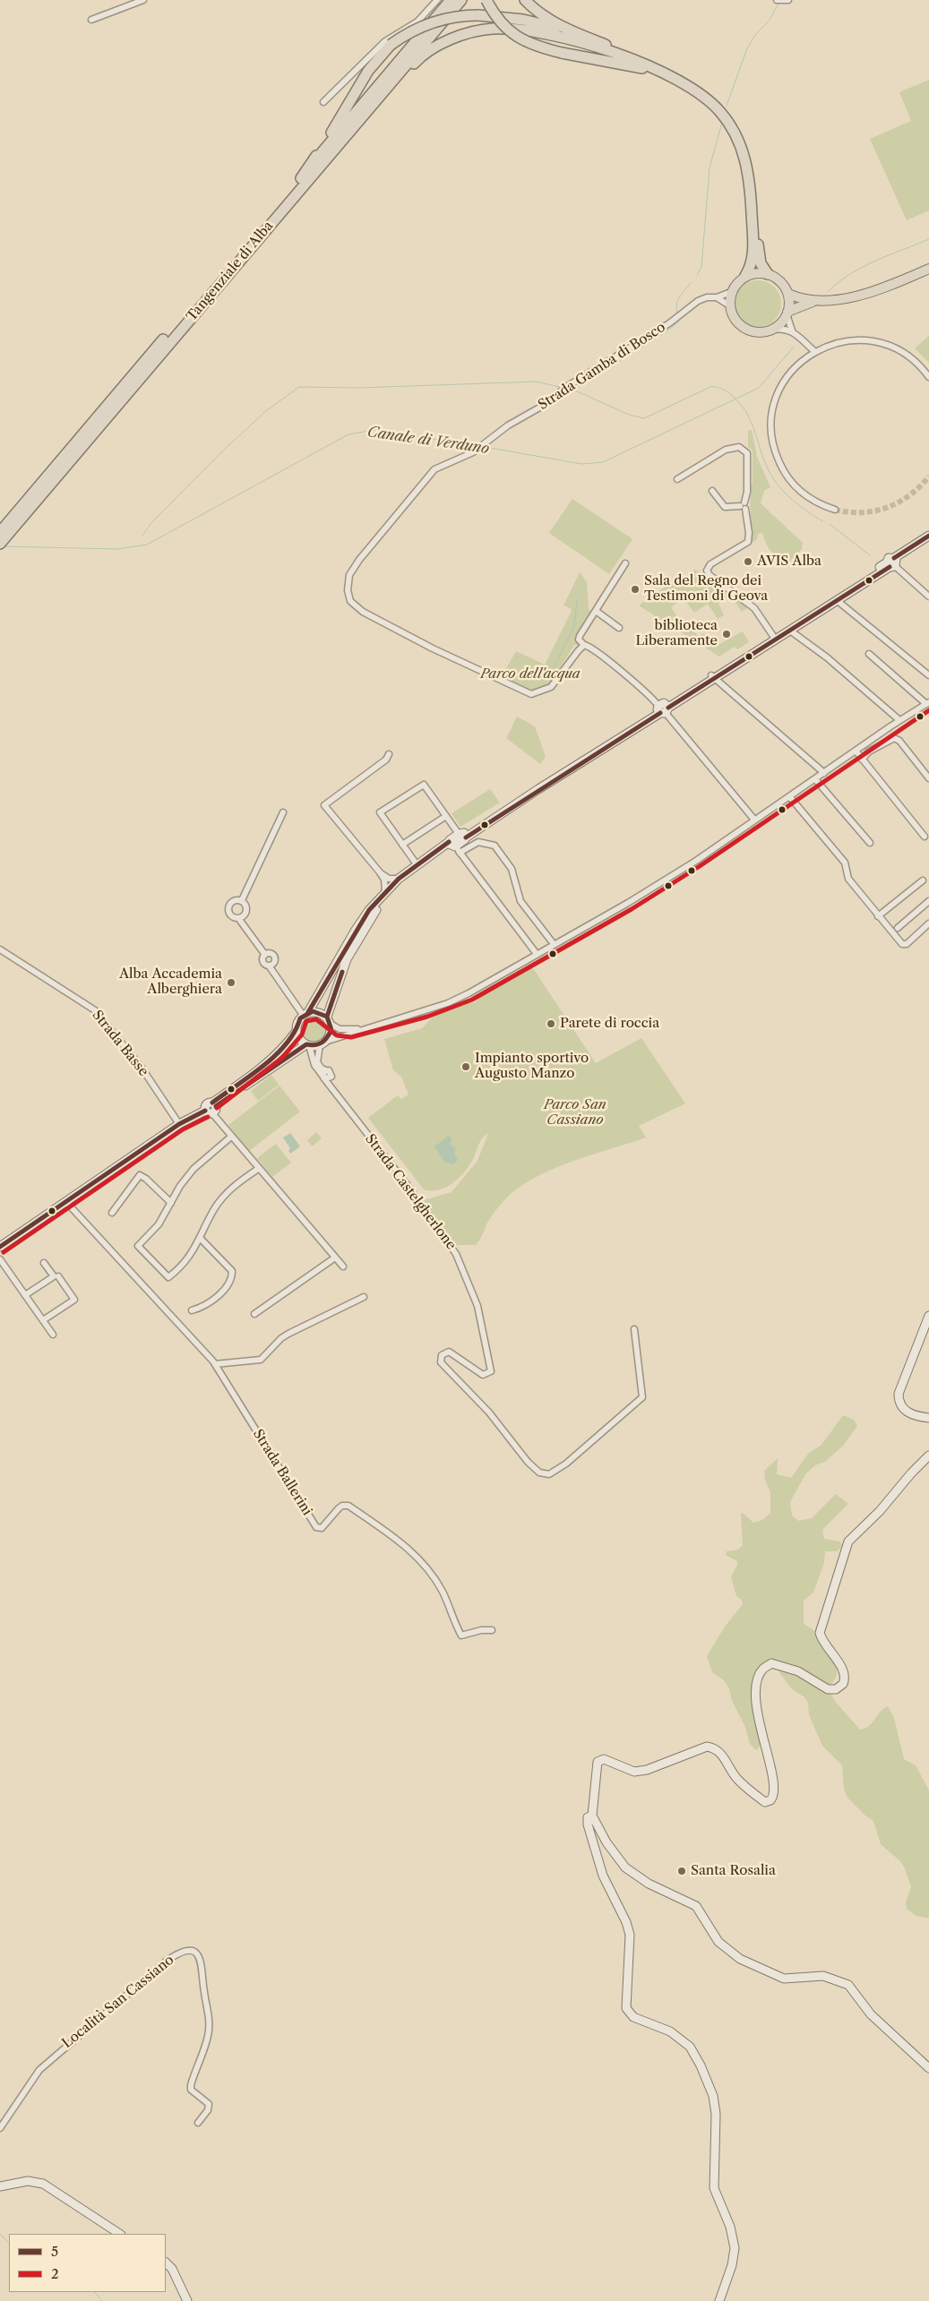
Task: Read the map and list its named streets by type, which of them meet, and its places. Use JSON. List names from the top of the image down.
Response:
{
  "streets": {
    "highway": ["Tangenziale di Alba"],
    "street": [
      "Strada Gamba di Bosco",
      "Strada Basse",
      "Strada Castelgherlone",
      "Strada Ballerini",
      "Località San Cassiano"
    ]
  },
  "water": ["Canale di Verduno"],
  "parks": ["Parco dell'acqua", "Parco San Cassiano"],
  "places": [
    "AVIS Alba",
    "Sala del Regno dei Testimoni di Geova",
    "biblioteca Liberamente",
    "Alba Accademia Alberghiera",
    "Parete di roccia",
    "Impianto sportivo Augusto Manzo",
    "Santa Rosalia"
  ],
  "lines": ["transit line 5", "transit line 2"],
  "legend": ["5", "2"]
}
